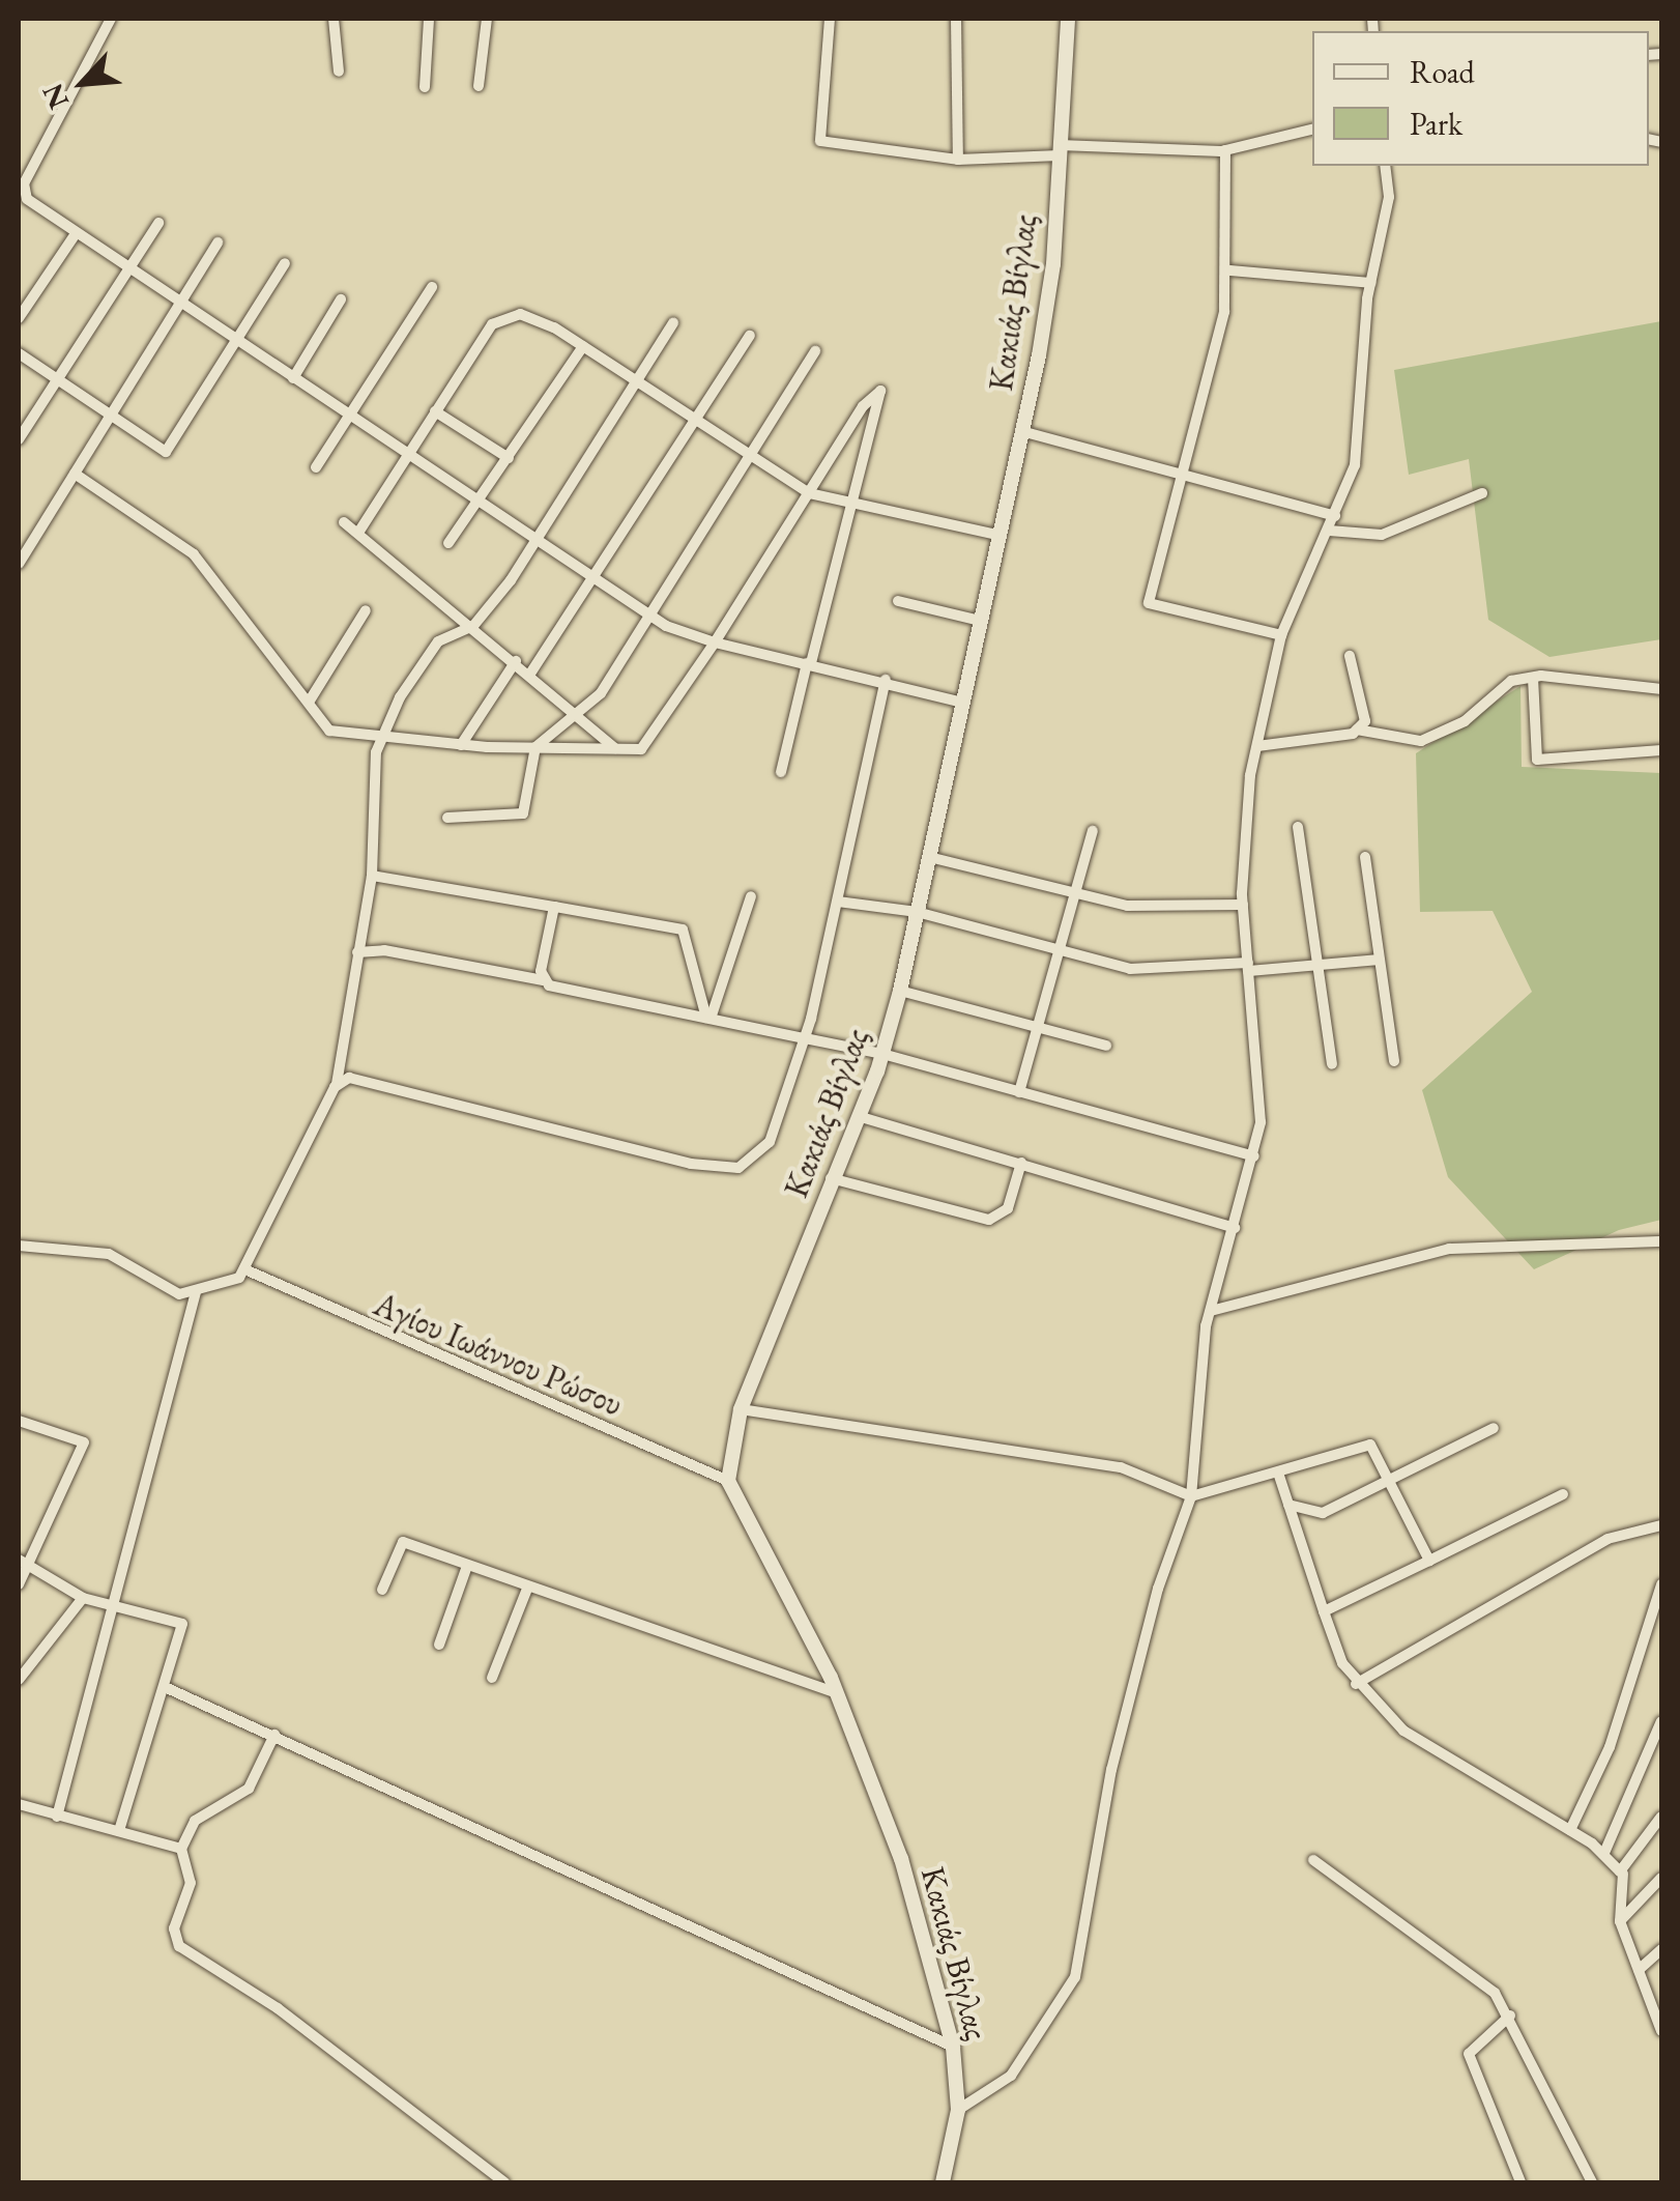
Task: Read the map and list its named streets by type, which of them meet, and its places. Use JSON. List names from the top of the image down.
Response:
{
  "streets": {
    "street": ["Κακιάς Βίγλας", "Αγίου Ιωάννου Ρώσου"]
  },
  "crossings": [
    ["Κακιάς Βίγλας", "Αγίου Ιωάννου Ρώσου"]
  ],
  "legend": ["Road", "Park"],
  "north": "bottom left"
}
